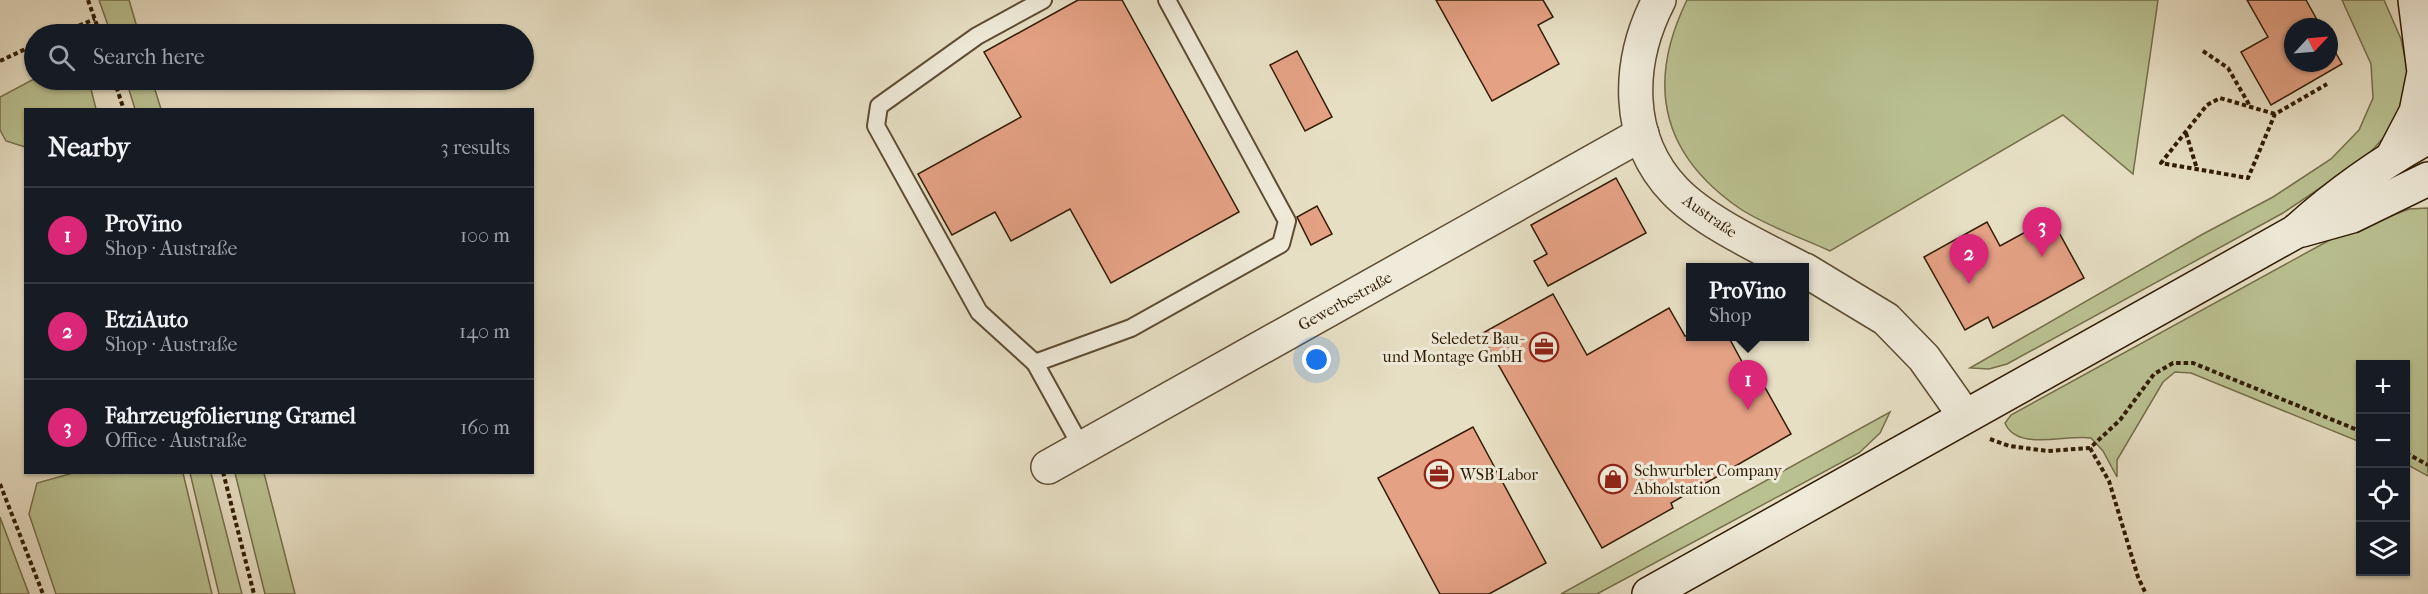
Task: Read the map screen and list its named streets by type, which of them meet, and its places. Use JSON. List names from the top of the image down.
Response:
{
  "streets": {
    "street": ["Austraße", "Gewerbestraße"]
  },
  "crossings": [
    ["Austraße", "Gewerbestraße"]
  ],
  "places": {
    "office": ["Seledetz Bau- und Montage GmbH", "WSB Labor"],
    "shop": ["Schwurbler Company Abholstation"]
  },
  "north": "top right",
  "page": {
    "search": "Search here",
    "heading": ["Nearby", "3 results"],
    "list": [
      {
        "mark": "1",
        "name": "ProVino",
        "note": "Shop · Austraße",
        "value": "100 m"
      },
      {
        "mark": "2",
        "name": "EtziAuto",
        "note": "Shop · Austraße",
        "value": "140 m"
      },
      {
        "mark": "3",
        "name": "Fahrzeugfolierung Gramel",
        "note": "Office · Austraße",
        "value": "160 m"
      }
    ],
    "pins": ["3", "2", "1"],
    "popup": ["ProVino", "Shop"],
    "map_buttons": ["+", "−"]
  }
}
